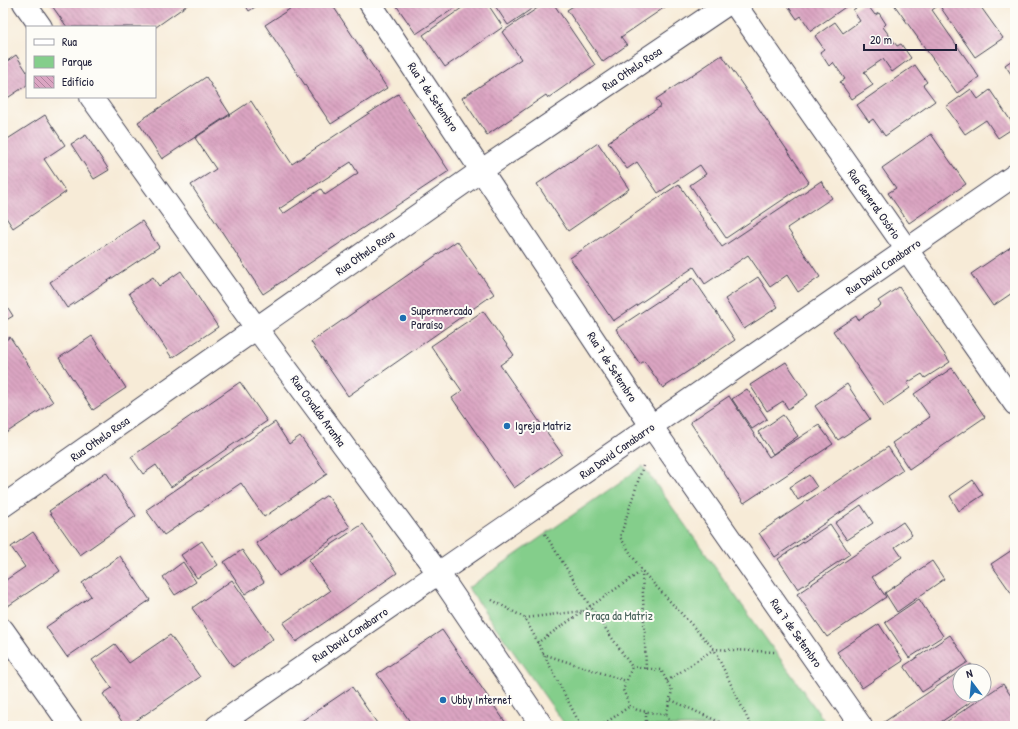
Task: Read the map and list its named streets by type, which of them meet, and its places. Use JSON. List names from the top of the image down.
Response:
{
  "streets": {
    "street": [
      "Rua Othelo Rosa",
      "Rua 7 de Setembro",
      "Rua General Osório",
      "Rua David Canabarro",
      "Rua Osvaldo Aranha"
    ]
  },
  "crossings": [
    ["Rua Othelo Rosa", "Rua 7 de Setembro"],
    ["Rua Othelo Rosa", "Rua Osvaldo Aranha"],
    ["Rua 7 de Setembro", "Rua David Canabarro"],
    ["Rua General Osório", "Rua David Canabarro"],
    ["Rua David Canabarro", "Rua Osvaldo Aranha"]
  ],
  "parks": ["Praça da Matriz"],
  "places": ["Supermercado Paraíso", "Igreja Matriz", "Ubby Internet"],
  "legend": ["Rua", "Parque", "Edifício"],
  "scale_bar": "20 m",
  "north": "top"
}
